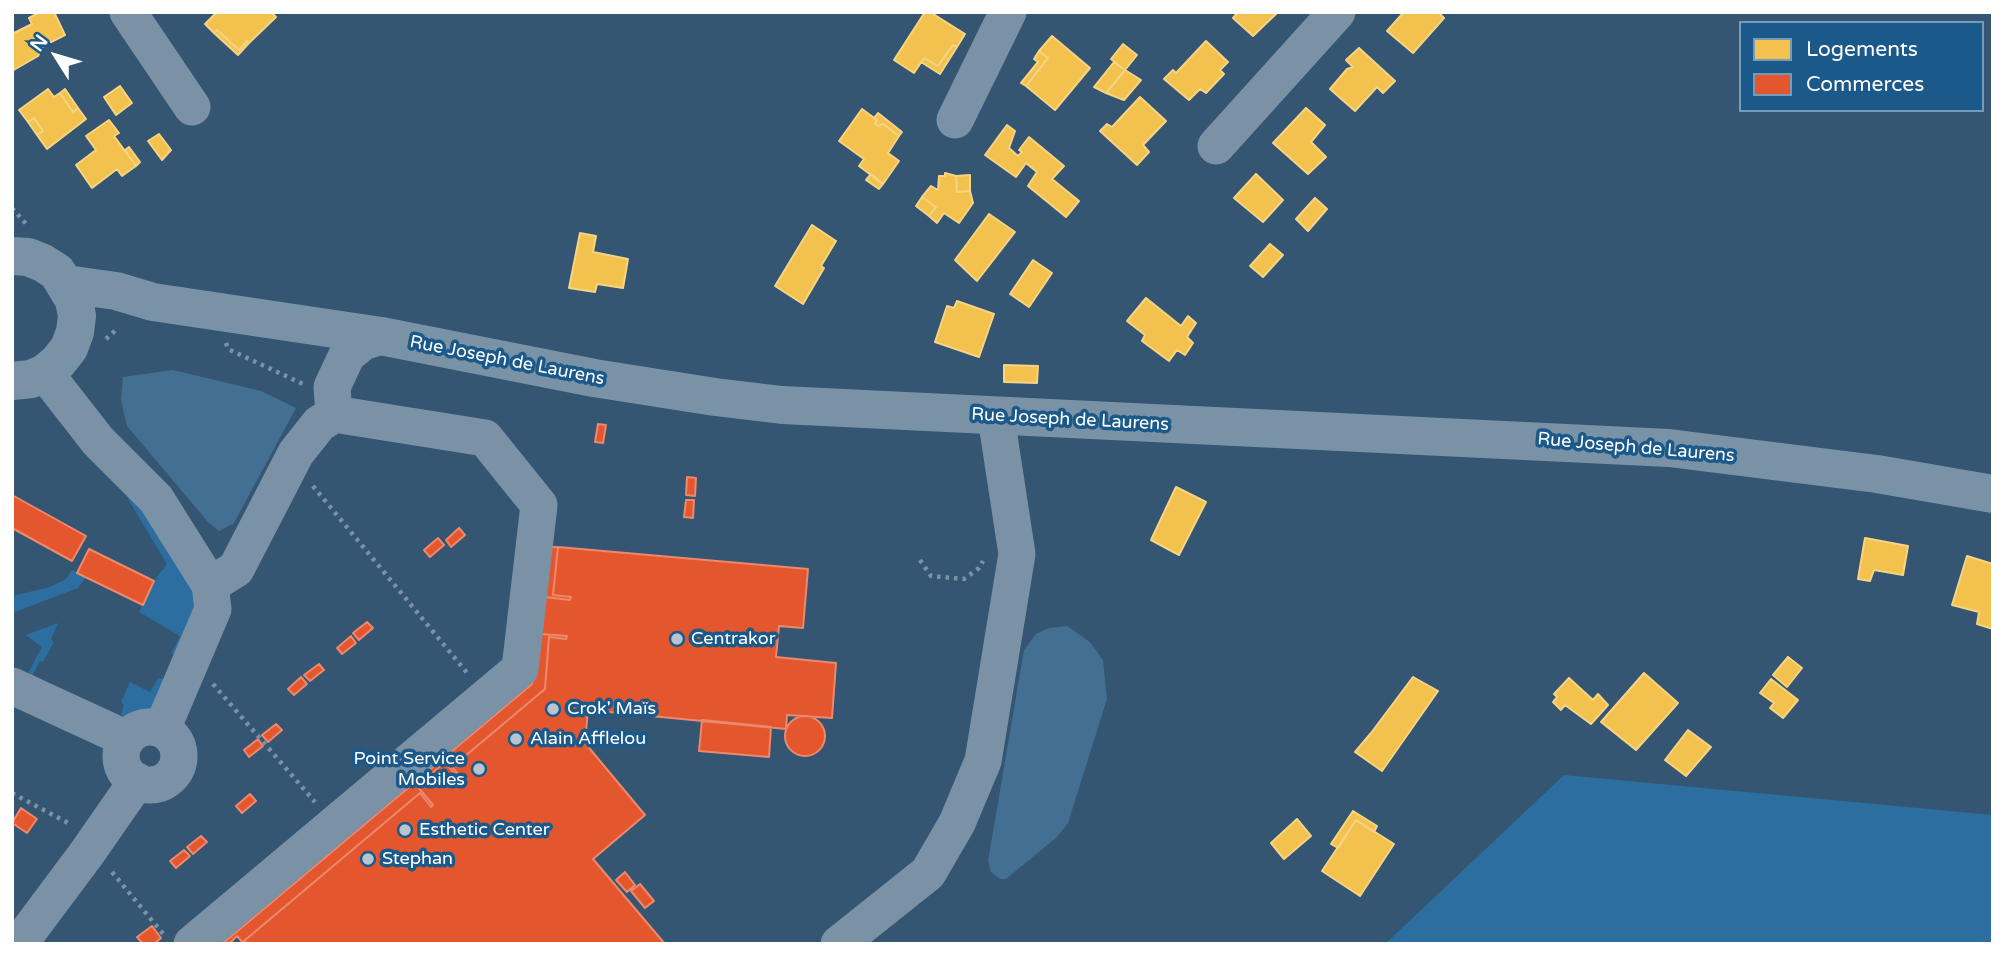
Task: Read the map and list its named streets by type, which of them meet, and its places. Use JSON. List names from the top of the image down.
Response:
{
  "streets": {
    "main road": ["Rue Joseph de Laurens"]
  },
  "places": [
    "Centrakor",
    "Crok' Maïs",
    "Alain Afflelou",
    "Point Service Mobiles",
    "Esthetic Center",
    "Stephan"
  ],
  "legend": ["Logements", "Commerces"],
  "north": "top left"
}
